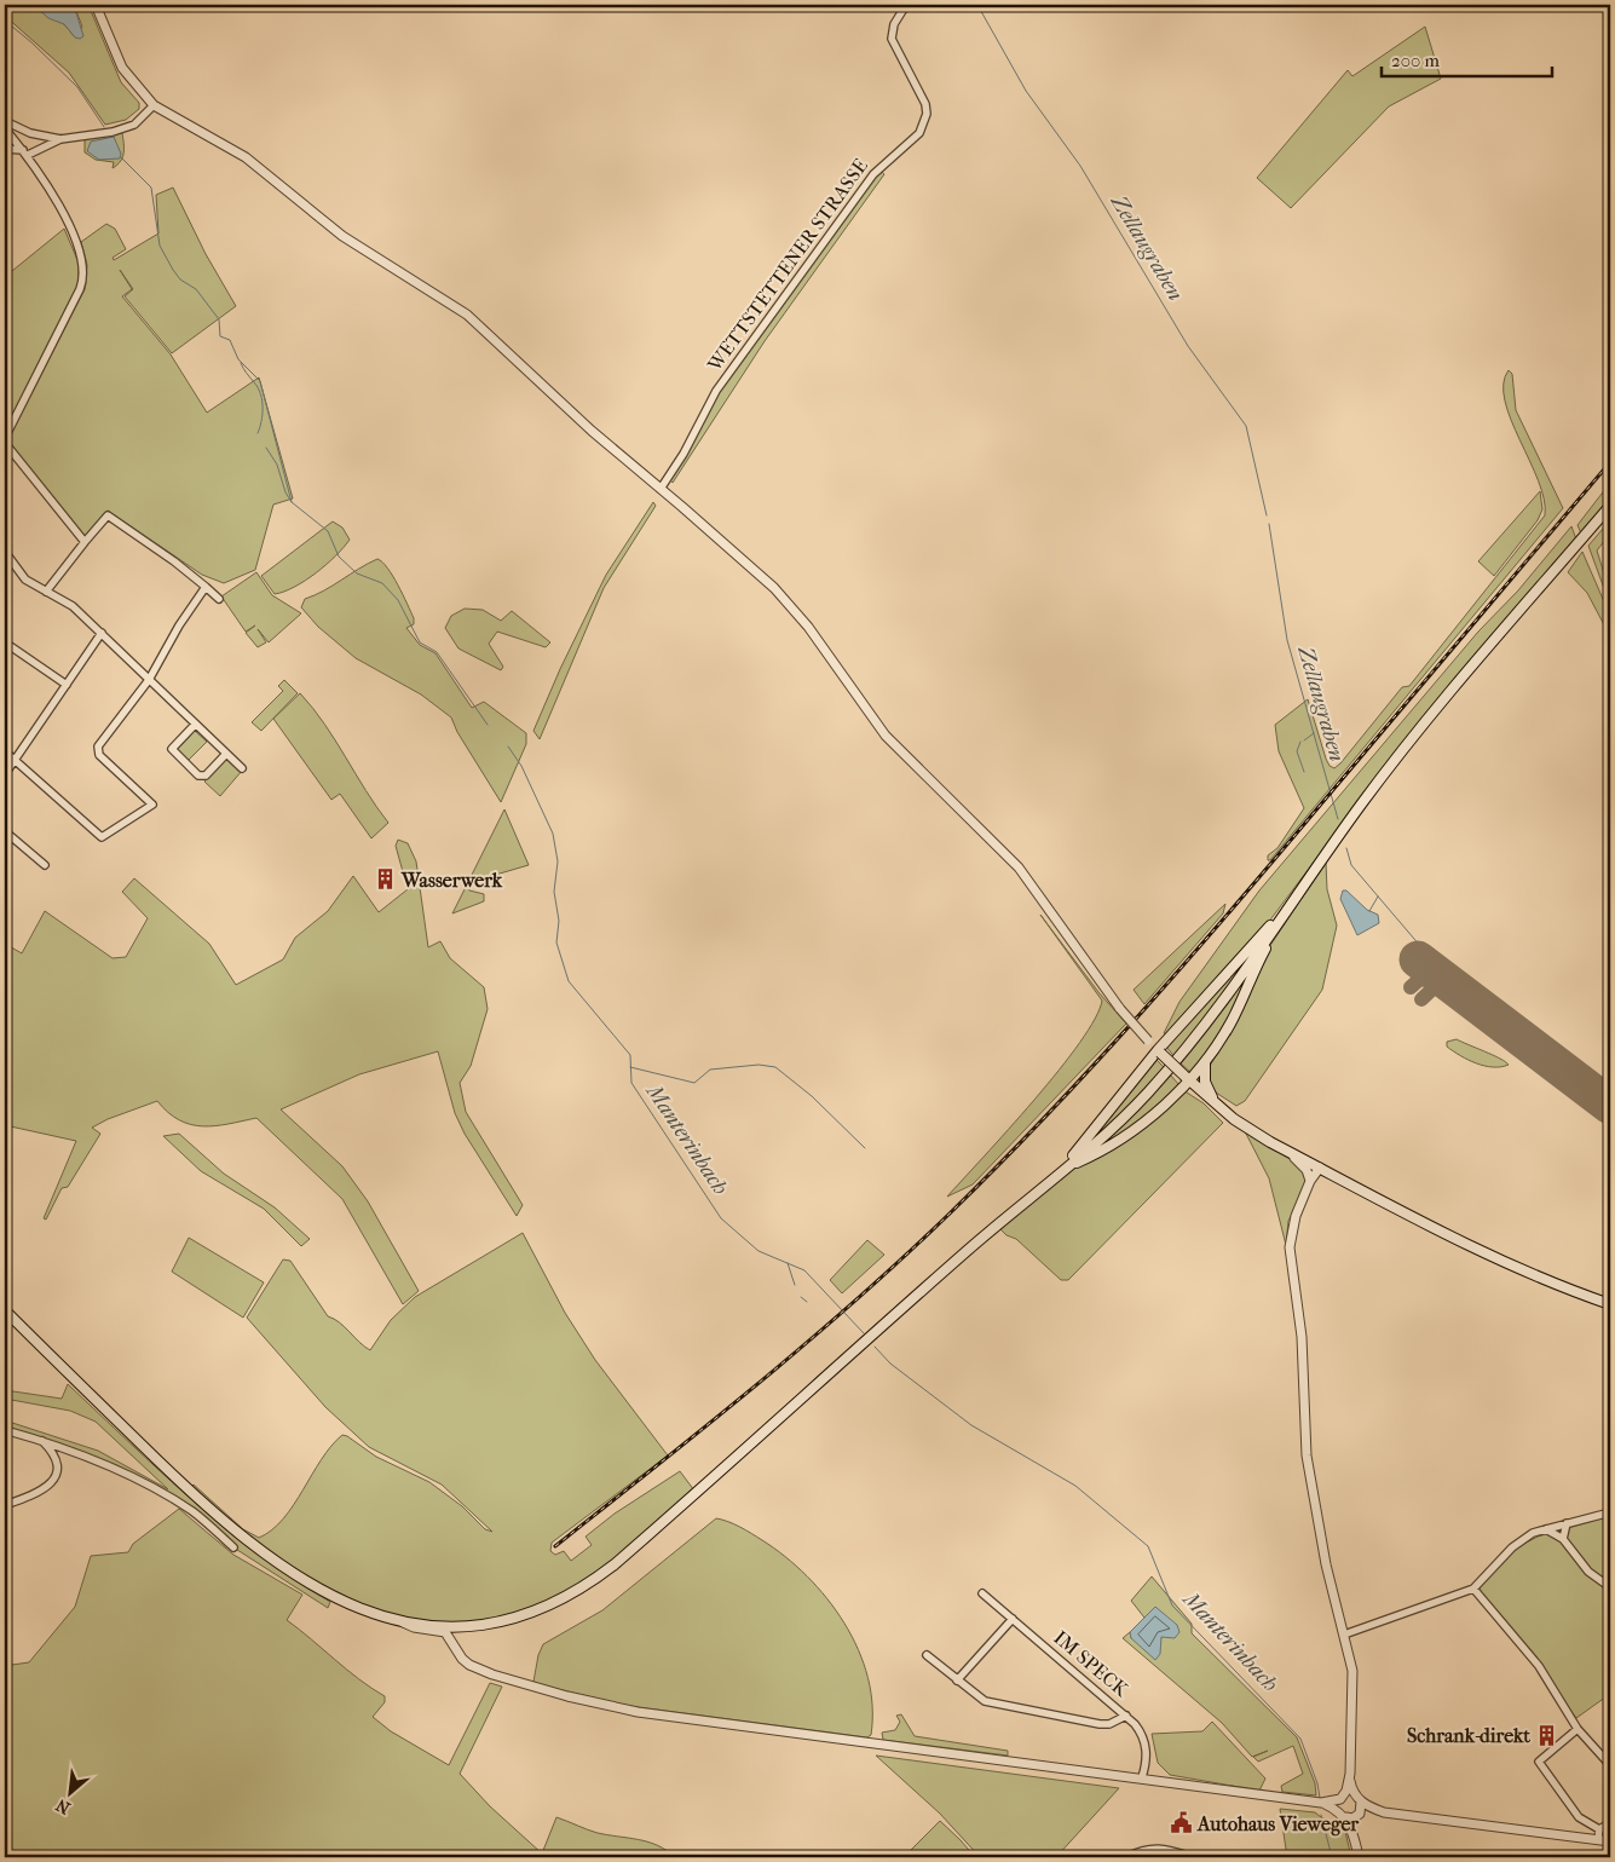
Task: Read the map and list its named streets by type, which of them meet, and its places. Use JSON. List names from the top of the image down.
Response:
{
  "streets": {
    "street": ["WETTSTETTENER STRASSE", "IM SPECK"]
  },
  "water": ["Zellaugraben", "Manterinbach"],
  "places": {
    "building": ["Wasserwerk", "Schrank-direkt"],
    "public building": ["Autohaus Vieweger"]
  },
  "scale_bar": "200 m",
  "north": "bottom left"
}
